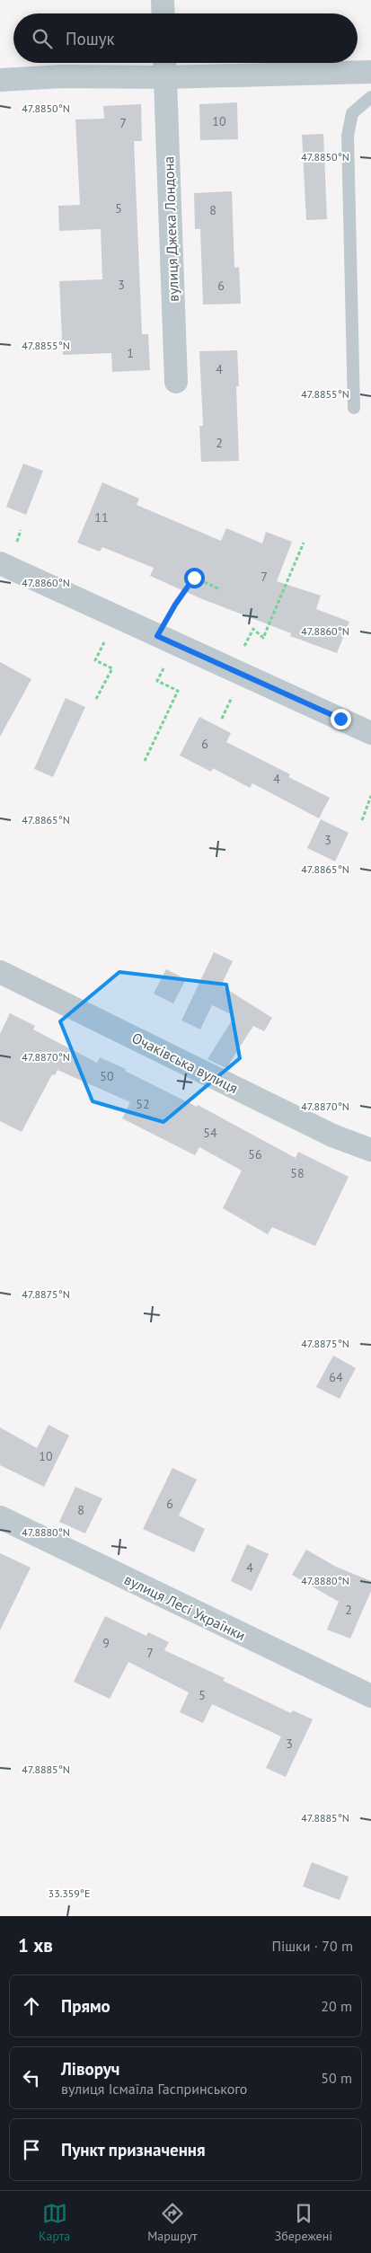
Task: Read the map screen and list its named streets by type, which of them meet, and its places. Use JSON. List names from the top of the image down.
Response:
{
  "streets": {
    "street": ["вулиця Джека Лондона", "Очаківська вулиця", "вулиця Лесі Українки"]
  },
  "house_numbers": [
    "10",
    "7",
    "5",
    "8",
    "3",
    "6",
    "1",
    "4",
    "2",
    "11",
    "7",
    "6",
    "4",
    "3",
    "50",
    "52",
    "54",
    "56",
    "58",
    "64",
    "10",
    "6",
    "8",
    "4",
    "2",
    "9",
    "7",
    "5",
    "3"
  ],
  "page": {
    "search": "Пошук",
    "heading": ["1 хв", "Пішки · 70 m"],
    "list": [
      ["Прямо", "20 m"],
      ["Ліворуч", "вулиця Ісмаїла Гаспринського", "50 m"],
      "Пункт призначення"
    ],
    "nav": ["Карта", "Маршрут", "Збережені"]
  },
  "coordinates": [
    "47.8850°N",
    "47.8855°N",
    "47.8860°N",
    "47.8865°N",
    "47.8870°N",
    "47.8875°N",
    "47.8880°N",
    "47.8885°N",
    "33.359°E"
  ]
}
